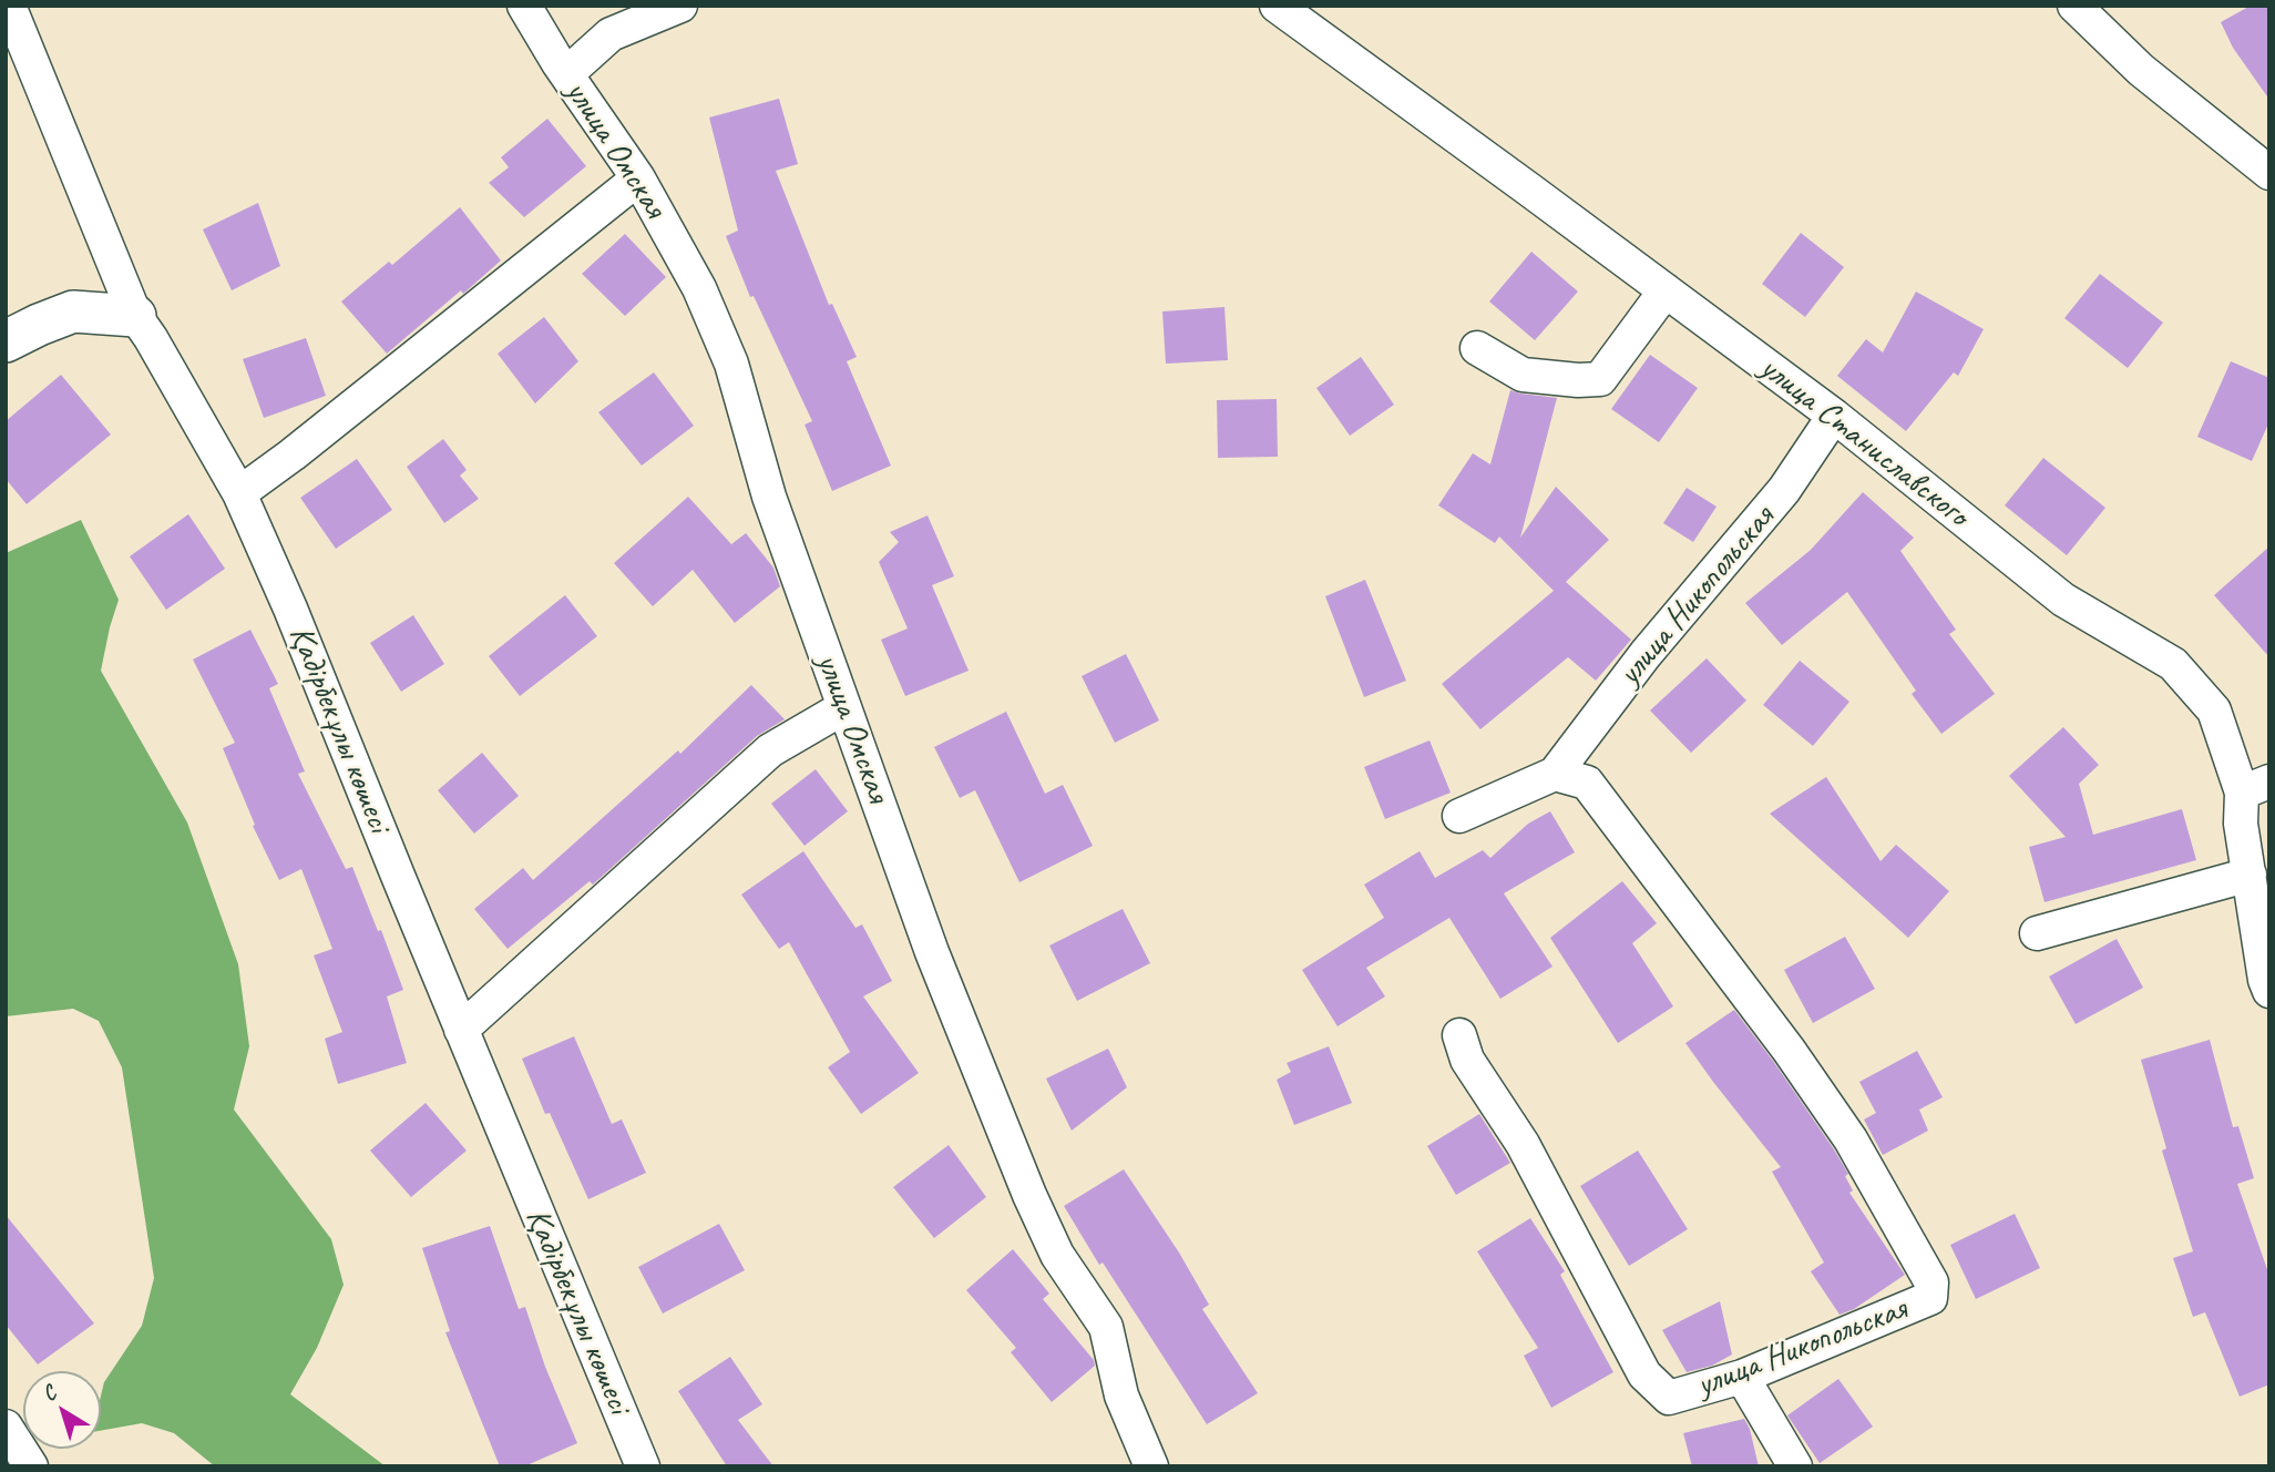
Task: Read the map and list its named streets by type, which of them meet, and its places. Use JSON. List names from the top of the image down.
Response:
{
  "streets": {
    "street": [
      "улица Омская",
      "улица Станиславского",
      "улица Никопольская",
      "Қадірбекұлы көшесі"
    ]
  },
  "crossings": [
    ["улица Станиславского", "улица Никопольская"]
  ],
  "north": "top left"
}
